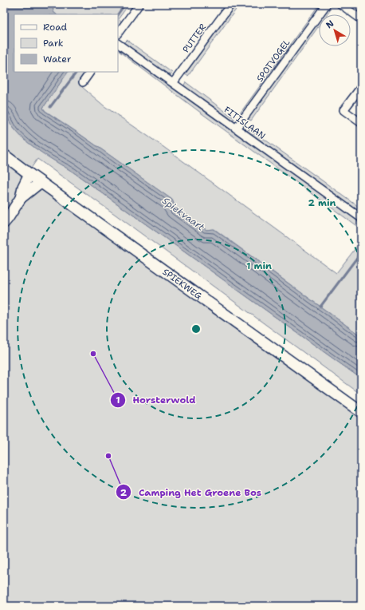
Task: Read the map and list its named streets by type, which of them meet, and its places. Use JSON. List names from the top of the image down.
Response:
{
  "streets": {
    "main road": ["SPIEKWEG"],
    "street": ["PUTTER", "SPOTVOGEL", "FITISLAAN"]
  },
  "crossings": [
    ["PUTTER", "FITISLAAN"],
    ["SPOTVOGEL", "FITISLAAN"]
  ],
  "water": ["Spiekvaart"],
  "places": ["Horsterwold", "Camping Het Groene Bos"],
  "legend": ["Road", "Park", "Water"],
  "north": "top left",
  "rings": ["2 min", "1 min"]
}
